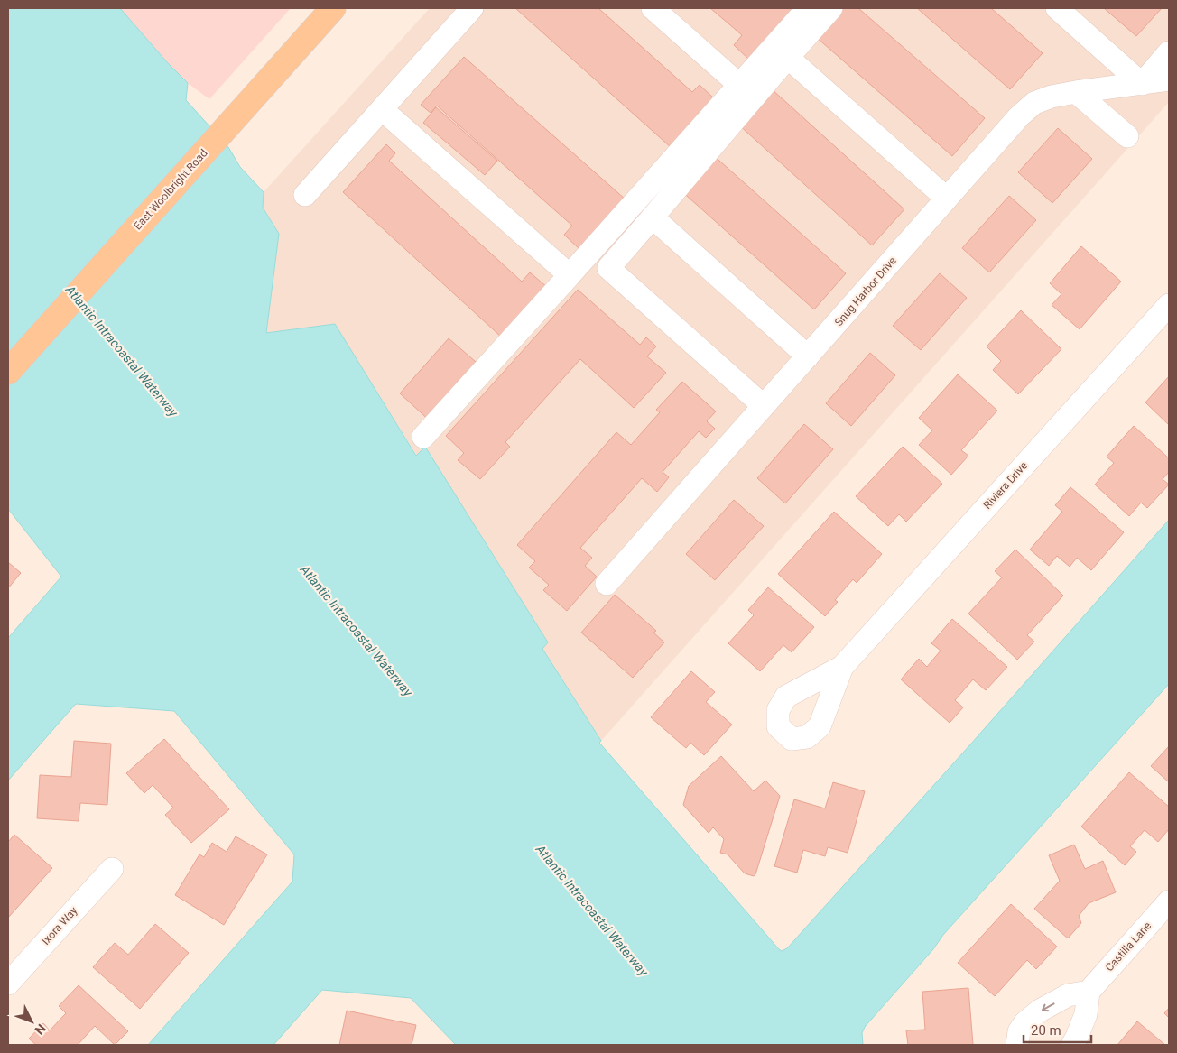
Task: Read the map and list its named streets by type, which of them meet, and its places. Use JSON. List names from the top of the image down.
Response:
{
  "streets": {
    "main road": ["East Woolbright Road"],
    "street": [
      "Snug Harbor Drive",
      "Riviera Drive",
      "Ixora Way",
      "Castilla Lane"
    ]
  },
  "water": ["Atlantic Intracoastal Waterway"],
  "scale_bar": "20 m",
  "north": "bottom right"
}
